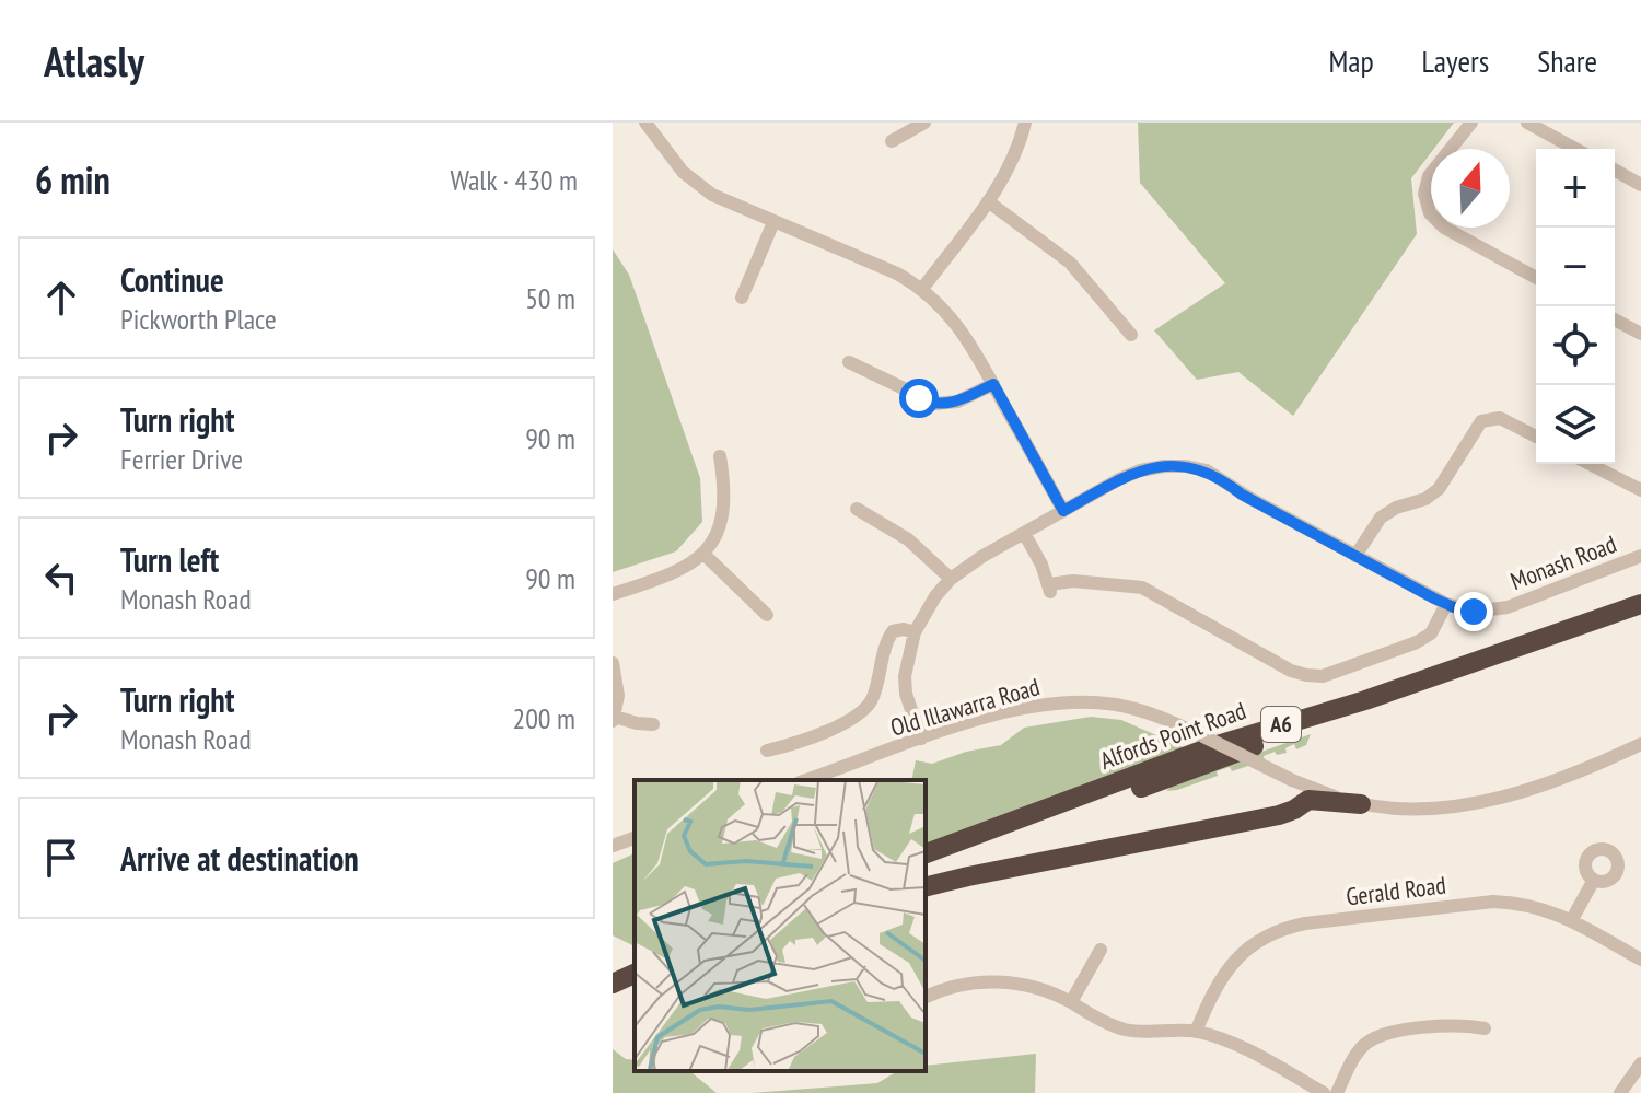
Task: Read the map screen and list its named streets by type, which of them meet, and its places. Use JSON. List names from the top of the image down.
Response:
{
  "streets": {
    "highway": ["A6", "Alfords Point Road"],
    "street": ["Monash Road", "Old Illawarra Road", "Gerald Road"]
  },
  "crossings": [
    ["Monash Road", "Old Illawarra Road"]
  ],
  "north": "top",
  "page": {
    "header": "Atlasly",
    "nav": ["Map", "Layers", "Share"],
    "heading": ["6 min", "Walk · 430 m"],
    "map_buttons": ["+", "−"],
    "list": [
      ["Continue", "Pickworth Place", "50 m"],
      ["Turn right", "Ferrier Drive", "90 m"],
      ["Turn left", "Monash Road", "90 m"],
      ["Turn right", "Monash Road", "200 m"],
      "Arrive at destination"
    ]
  }
}
